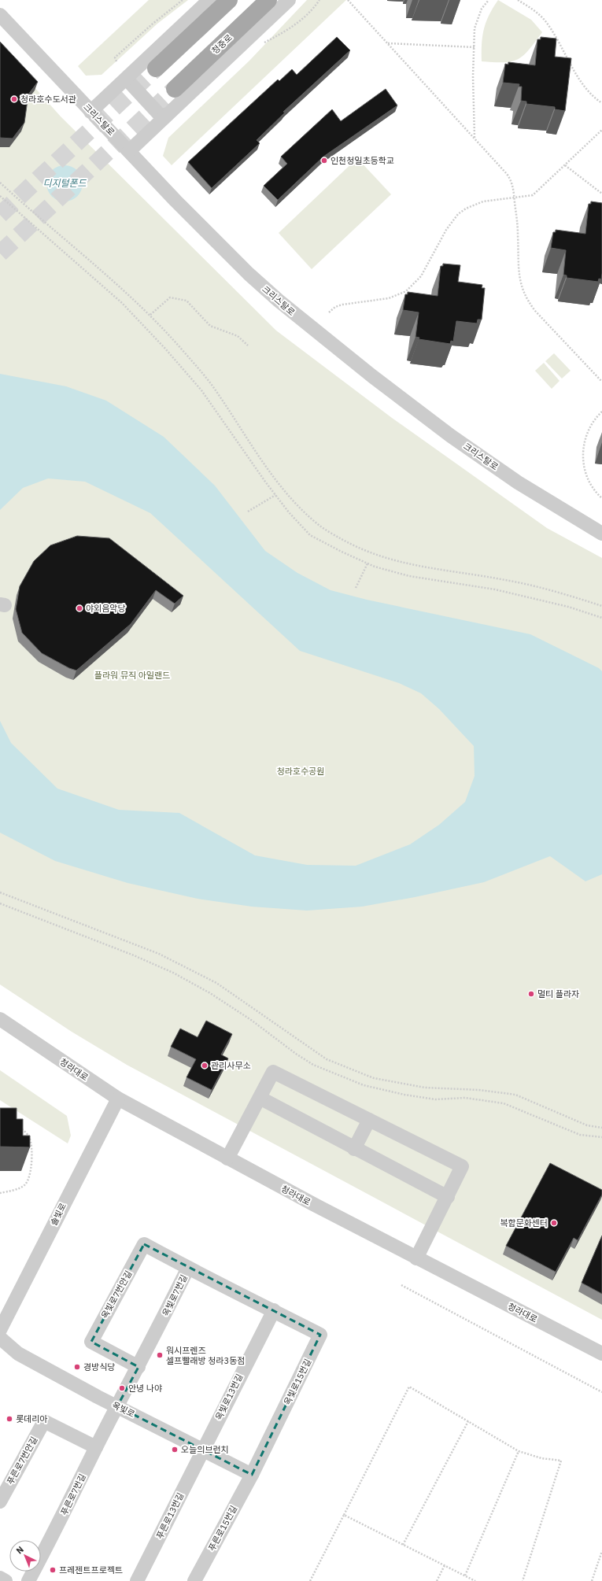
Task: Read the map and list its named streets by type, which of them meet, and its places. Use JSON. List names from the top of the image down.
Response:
{
  "streets": {
    "main road": ["청중로"],
    "street": [
      "크리스탈로",
      "청라대로",
      "솔빛로",
      "옥빛로7번안길",
      "옥빛로7번길",
      "옥빛로15번길",
      "옥빛로13번길",
      "옥빛로",
      "푸른로7번안길",
      "푸른로7번길",
      "푸른로13번길",
      "푸른로15번길"
    ]
  },
  "crossings": [
    ["청라대로", "솔빛로"],
    ["옥빛로7번안길", "옥빛로7번길"],
    ["옥빛로7번길", "옥빛로15번길"],
    ["옥빛로7번길", "옥빛로13번길"],
    ["옥빛로7번길", "옥빛로"],
    ["옥빛로7번길", "푸른로7번길"],
    ["옥빛로15번길", "옥빛로13번길"],
    ["옥빛로15번길", "옥빛로"],
    ["옥빛로15번길", "푸른로15번길"],
    ["옥빛로13번길", "옥빛로"],
    ["옥빛로13번길", "푸른로13번길"],
    ["옥빛로", "푸른로7번길"],
    ["옥빛로", "푸른로13번길"],
    ["옥빛로", "푸른로15번길"],
    ["푸른로7번안길", "푸른로7번길"]
  ],
  "water": ["디지털폰드"],
  "parks": ["플라워 뮤직 아일랜드", "청라호수공원"],
  "places": [
    "청라호수도서관",
    "인천청일초등학교",
    "야외음악당",
    "멀티 플라자",
    "관리사무소",
    "복합문화센터",
    "워시프렌즈 셀프빨래방 청라3동점",
    "경방식당",
    "안녕 나야",
    "롯데리아",
    "오늘의브런치",
    "프레젠트프로젝트"
  ],
  "north": "top left"
}
